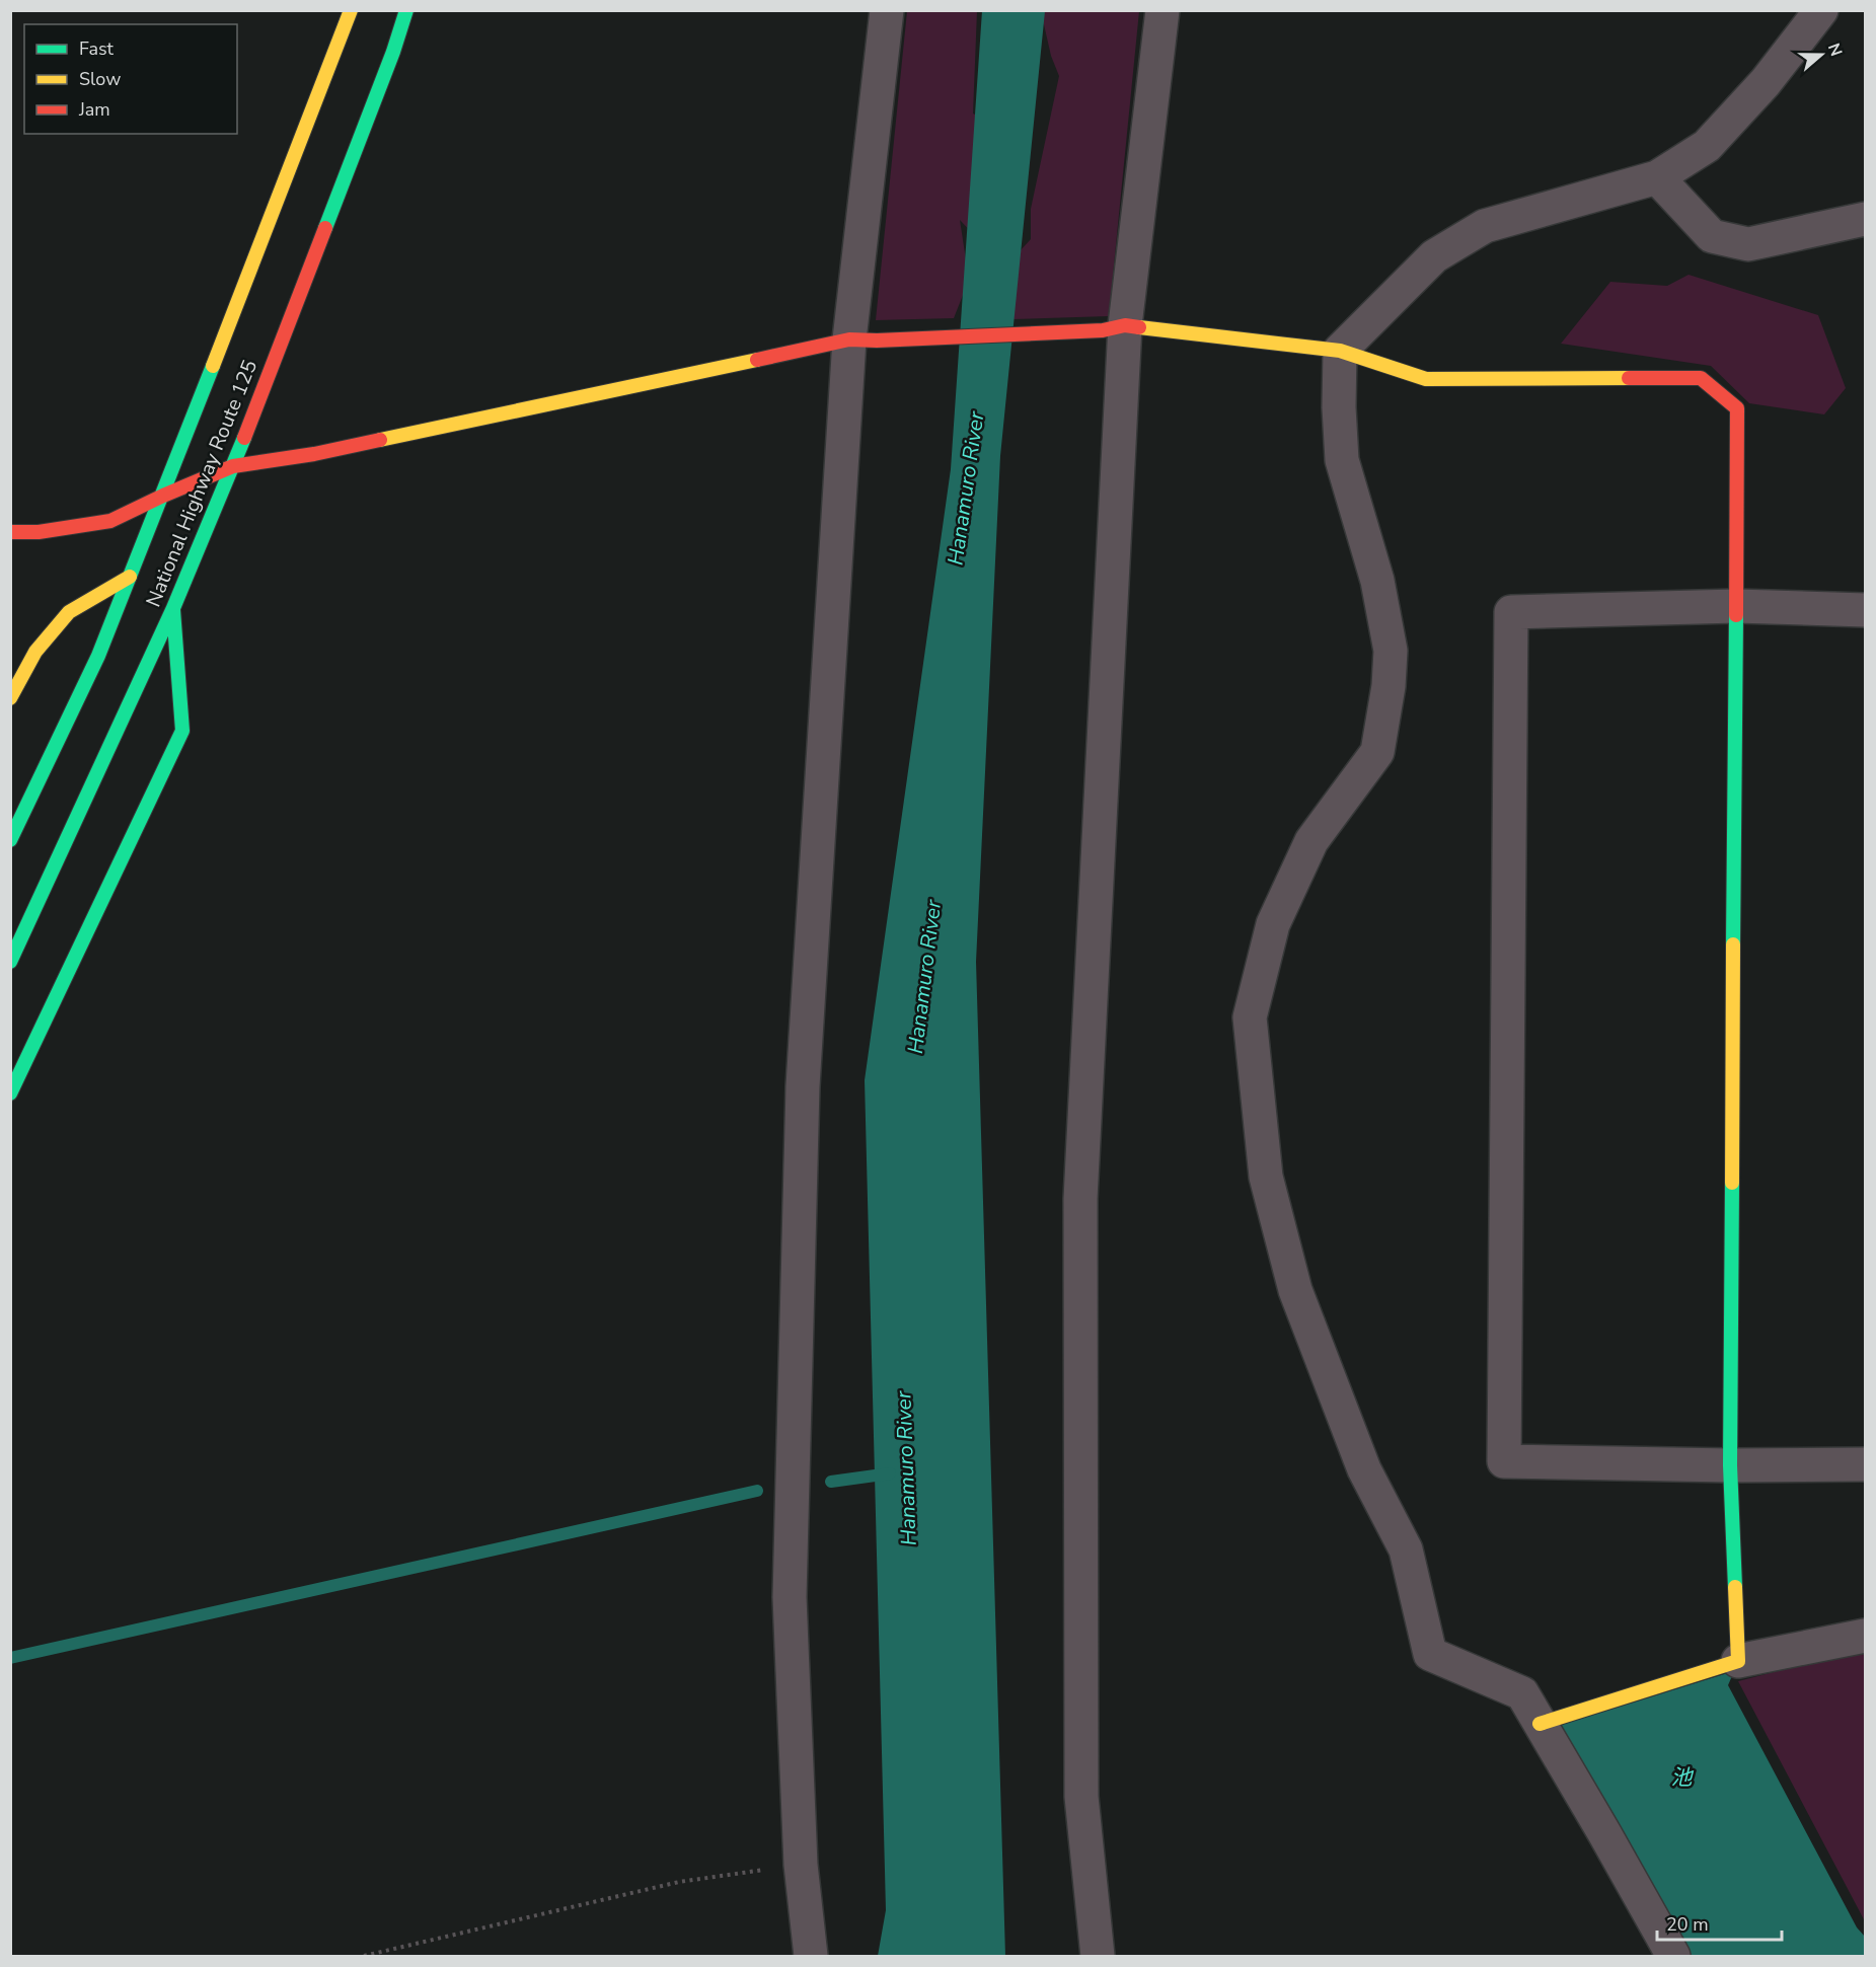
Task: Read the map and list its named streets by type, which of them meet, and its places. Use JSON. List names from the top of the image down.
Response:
{
  "streets": {
    "main road": ["National Highway Route 125"]
  },
  "water": ["Hanamuro River", "池"],
  "legend": ["Fast", "Slow", "Jam"],
  "scale_bar": "20 m",
  "north": "right"
}
